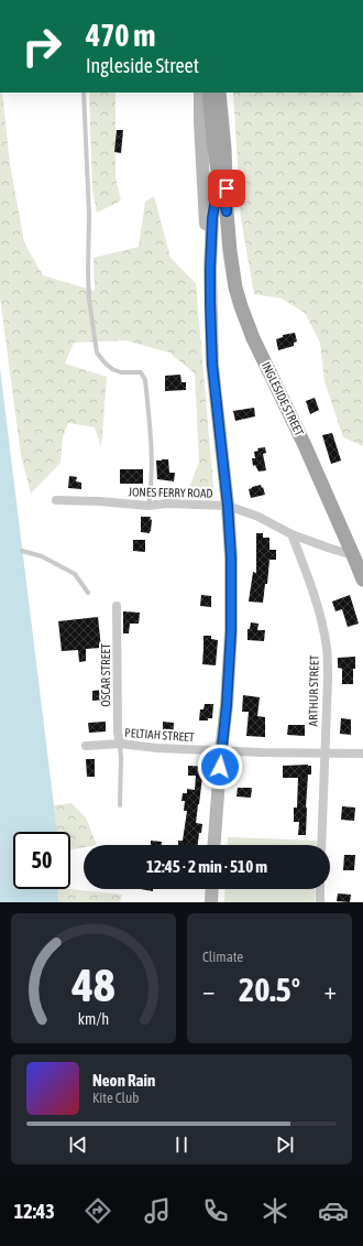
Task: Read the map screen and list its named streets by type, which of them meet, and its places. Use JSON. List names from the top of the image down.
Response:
{
  "streets": {
    "main road": ["INGLESIDE STREET"],
    "street": [
      "JONES FERRY ROAD",
      "OSCAR STREET",
      "ARTHUR STREET",
      "PELTIAH STREET"
    ]
  },
  "crossings": [
    ["INGLESIDE STREET", "JONES FERRY ROAD"],
    ["JONES FERRY ROAD", "ARTHUR STREET"],
    ["OSCAR STREET", "PELTIAH STREET"],
    ["ARTHUR STREET", "PELTIAH STREET"]
  ],
  "page": {
    "turn": ["470 m", "Ingleside Street"],
    "limit": "50",
    "trip": "12:45 · 2 min · 510 m",
    "tile": "Climate",
    "heat": ["−", "20.5°", "+"],
    "song": ["Neon Rain", "Kite Club"],
    "tabs": "12:43",
    "gauge": ["48", "km/h"]
  }
}
